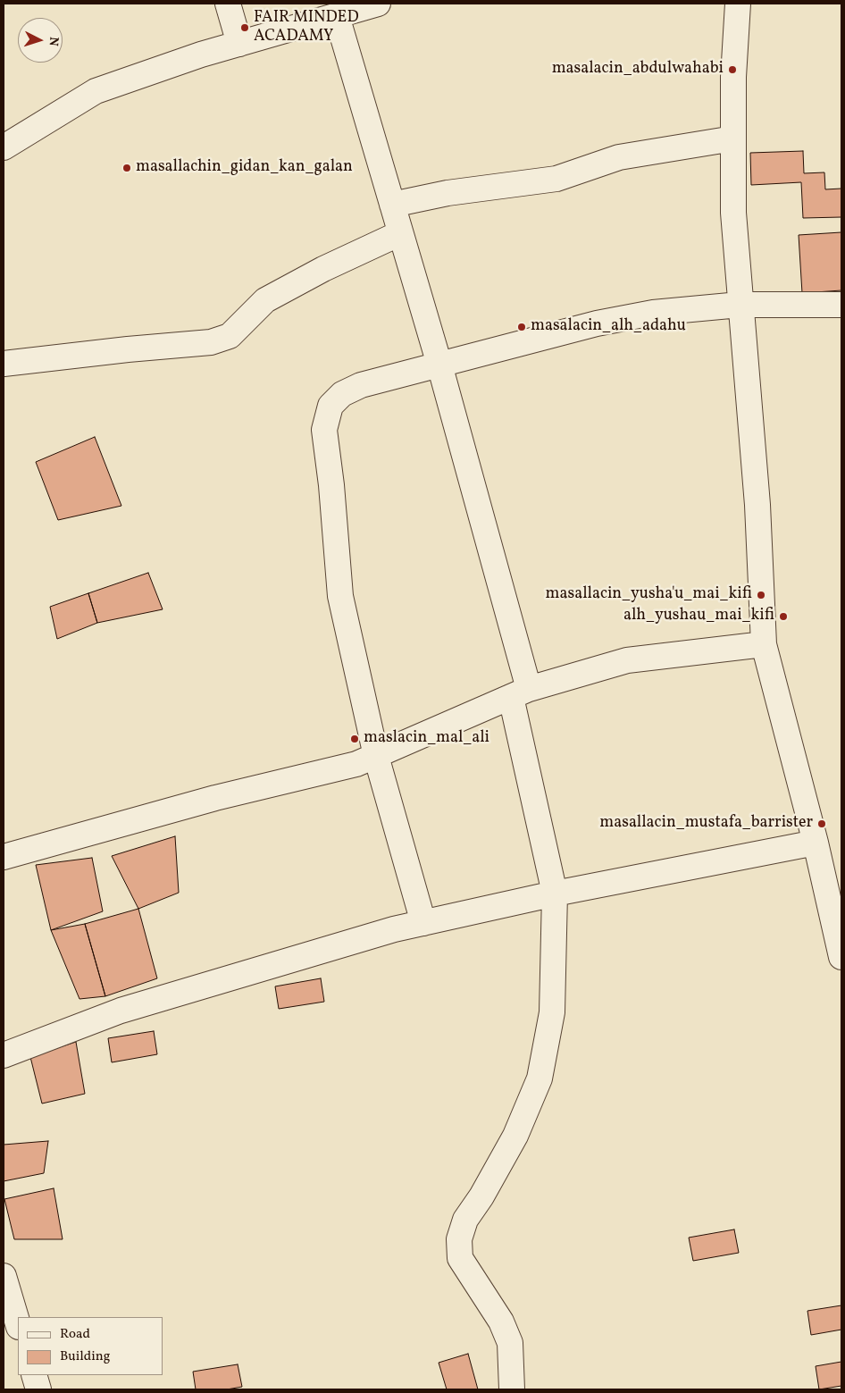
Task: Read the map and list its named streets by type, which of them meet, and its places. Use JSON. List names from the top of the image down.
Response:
{
  "places": [
    "FAIR MINDED ACADAMY",
    "masalacin_abdulwahabi",
    "masallachin_gidan_kan_galan",
    "masalacin_alh_adahu",
    "masallacin_yusha'u_mai_kifi",
    "alh_yushau_mai_kifi",
    "maslacin_mal_ali",
    "masallacin_mustafa_barrister"
  ],
  "legend": ["Road", "Building"],
  "north": "right"
}
